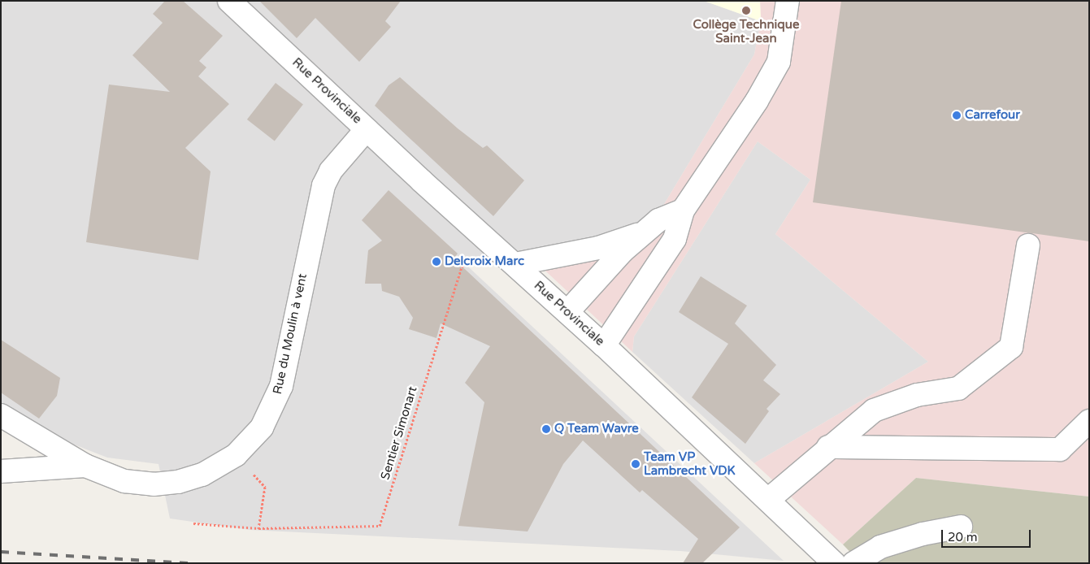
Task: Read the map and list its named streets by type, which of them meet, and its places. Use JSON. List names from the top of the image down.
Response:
{
  "streets": {
    "street": ["Rue Provinciale", "Rue du Moulin à vent"],
    "path": ["Sentier Simonart"]
  },
  "crossings": [
    ["Rue Provinciale", "Rue du Moulin à vent"],
    ["Rue Provinciale", "Sentier Simonart"]
  ],
  "places": [
    "Collège Technique Saint-Jean",
    "Carrefour",
    "Delcroix Marc",
    "Q Team Wavre",
    "Team VP Lambrecht VDK"
  ],
  "scale_bar": "20 m"
}
